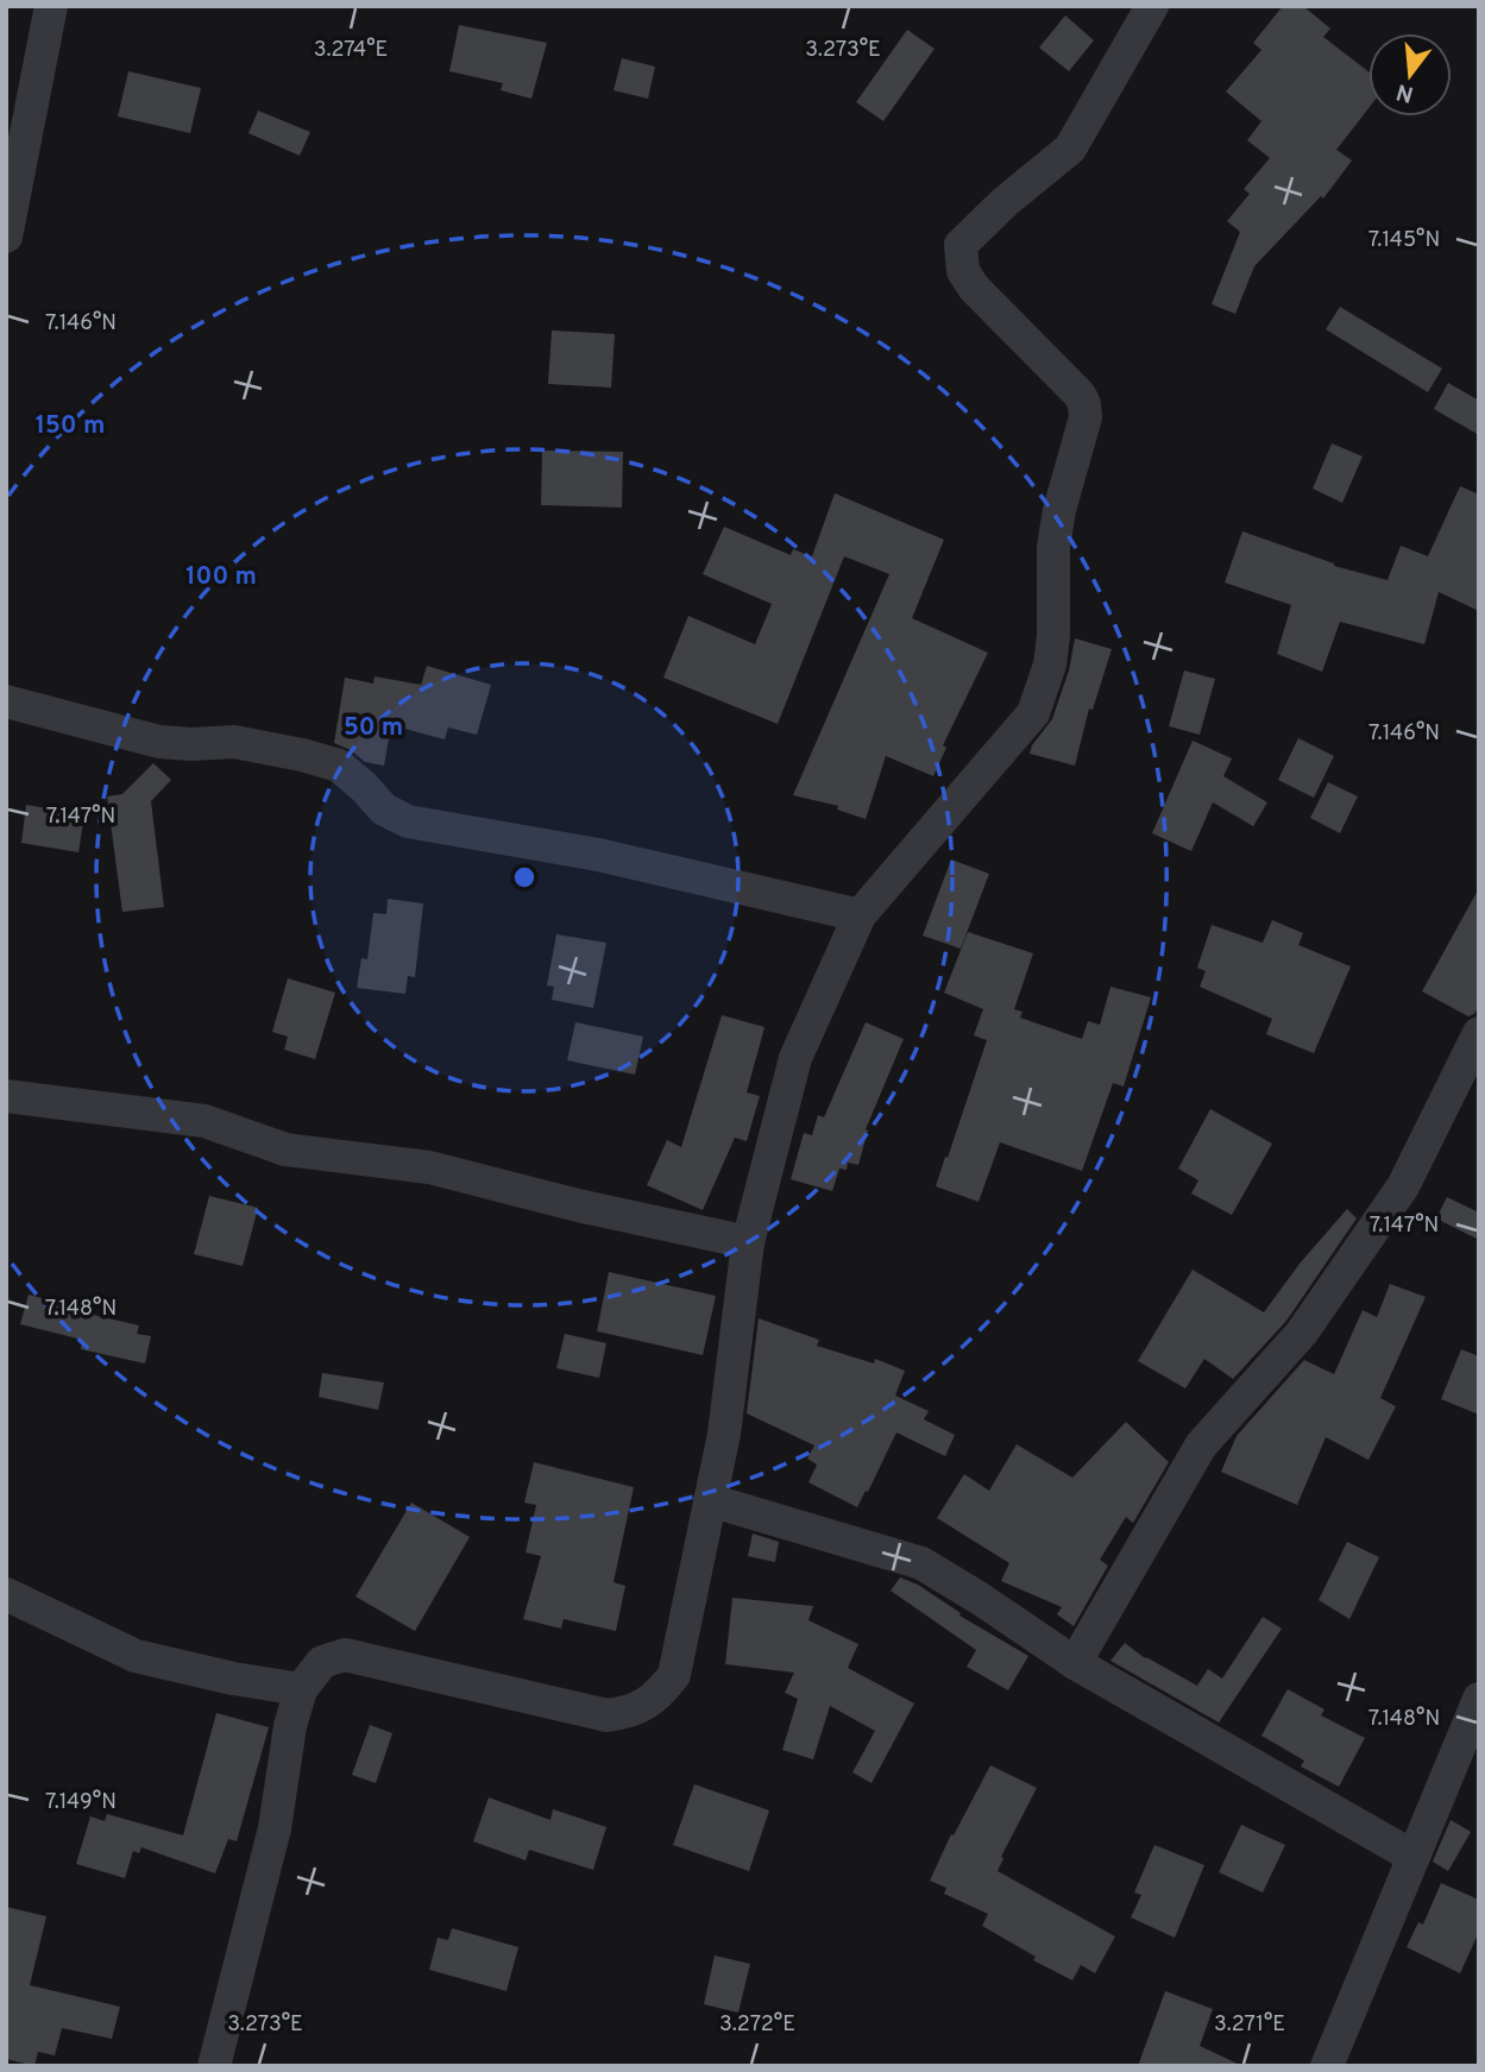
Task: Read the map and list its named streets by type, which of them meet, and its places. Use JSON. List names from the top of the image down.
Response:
{
  "north": "bottom",
  "coordinates": [
    "3.274°E",
    "3.273°E",
    "7.145°N",
    "7.146°N",
    "7.147°N",
    "7.148°N",
    "7.149°N",
    "3.272°E",
    "3.271°E"
  ],
  "rings": ["150 m", "100 m", "50 m"]
}
